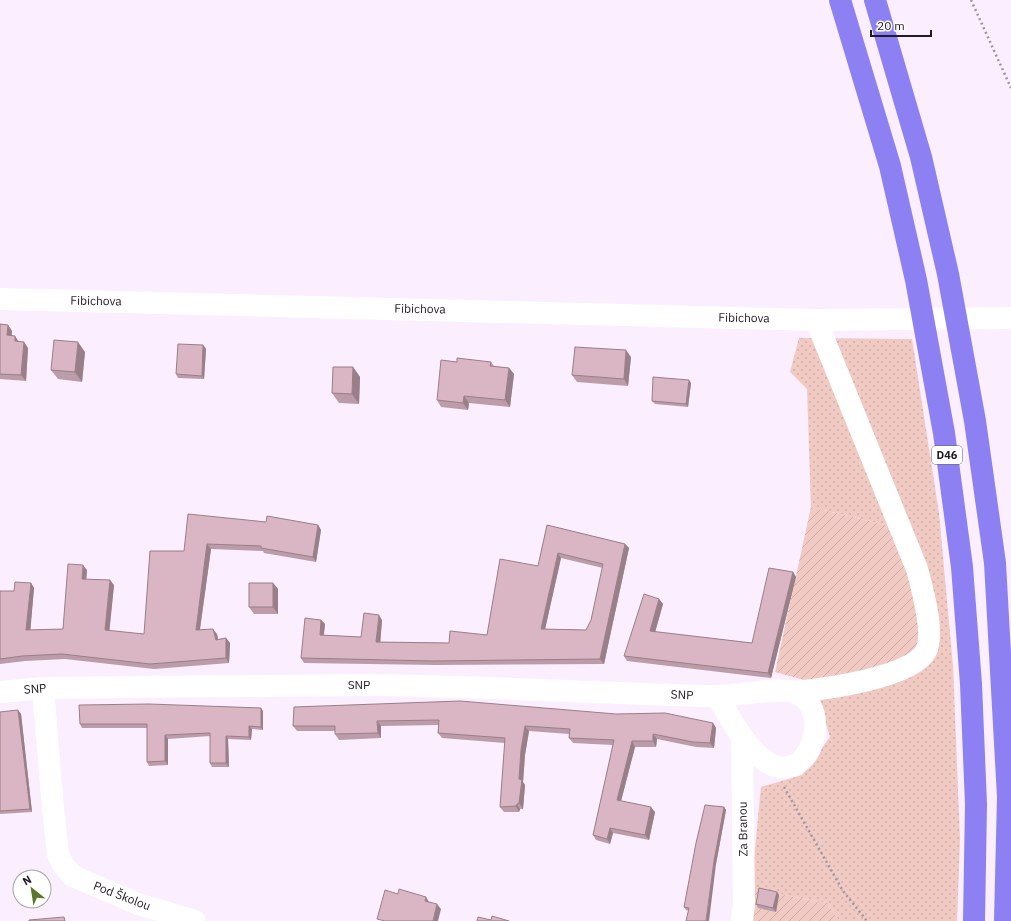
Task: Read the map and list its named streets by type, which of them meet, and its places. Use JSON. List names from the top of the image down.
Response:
{
  "streets": {
    "highway": ["D46"],
    "street": [
      "Fibichova",
      "SNP",
      "Za Branou",
      "Pod Školou"
    ]
  },
  "crossings": [
    ["Fibichova", "SNP"],
    ["SNP", "Pod Školou"]
  ],
  "scale_bar": "20 m",
  "north": "top left"
}
